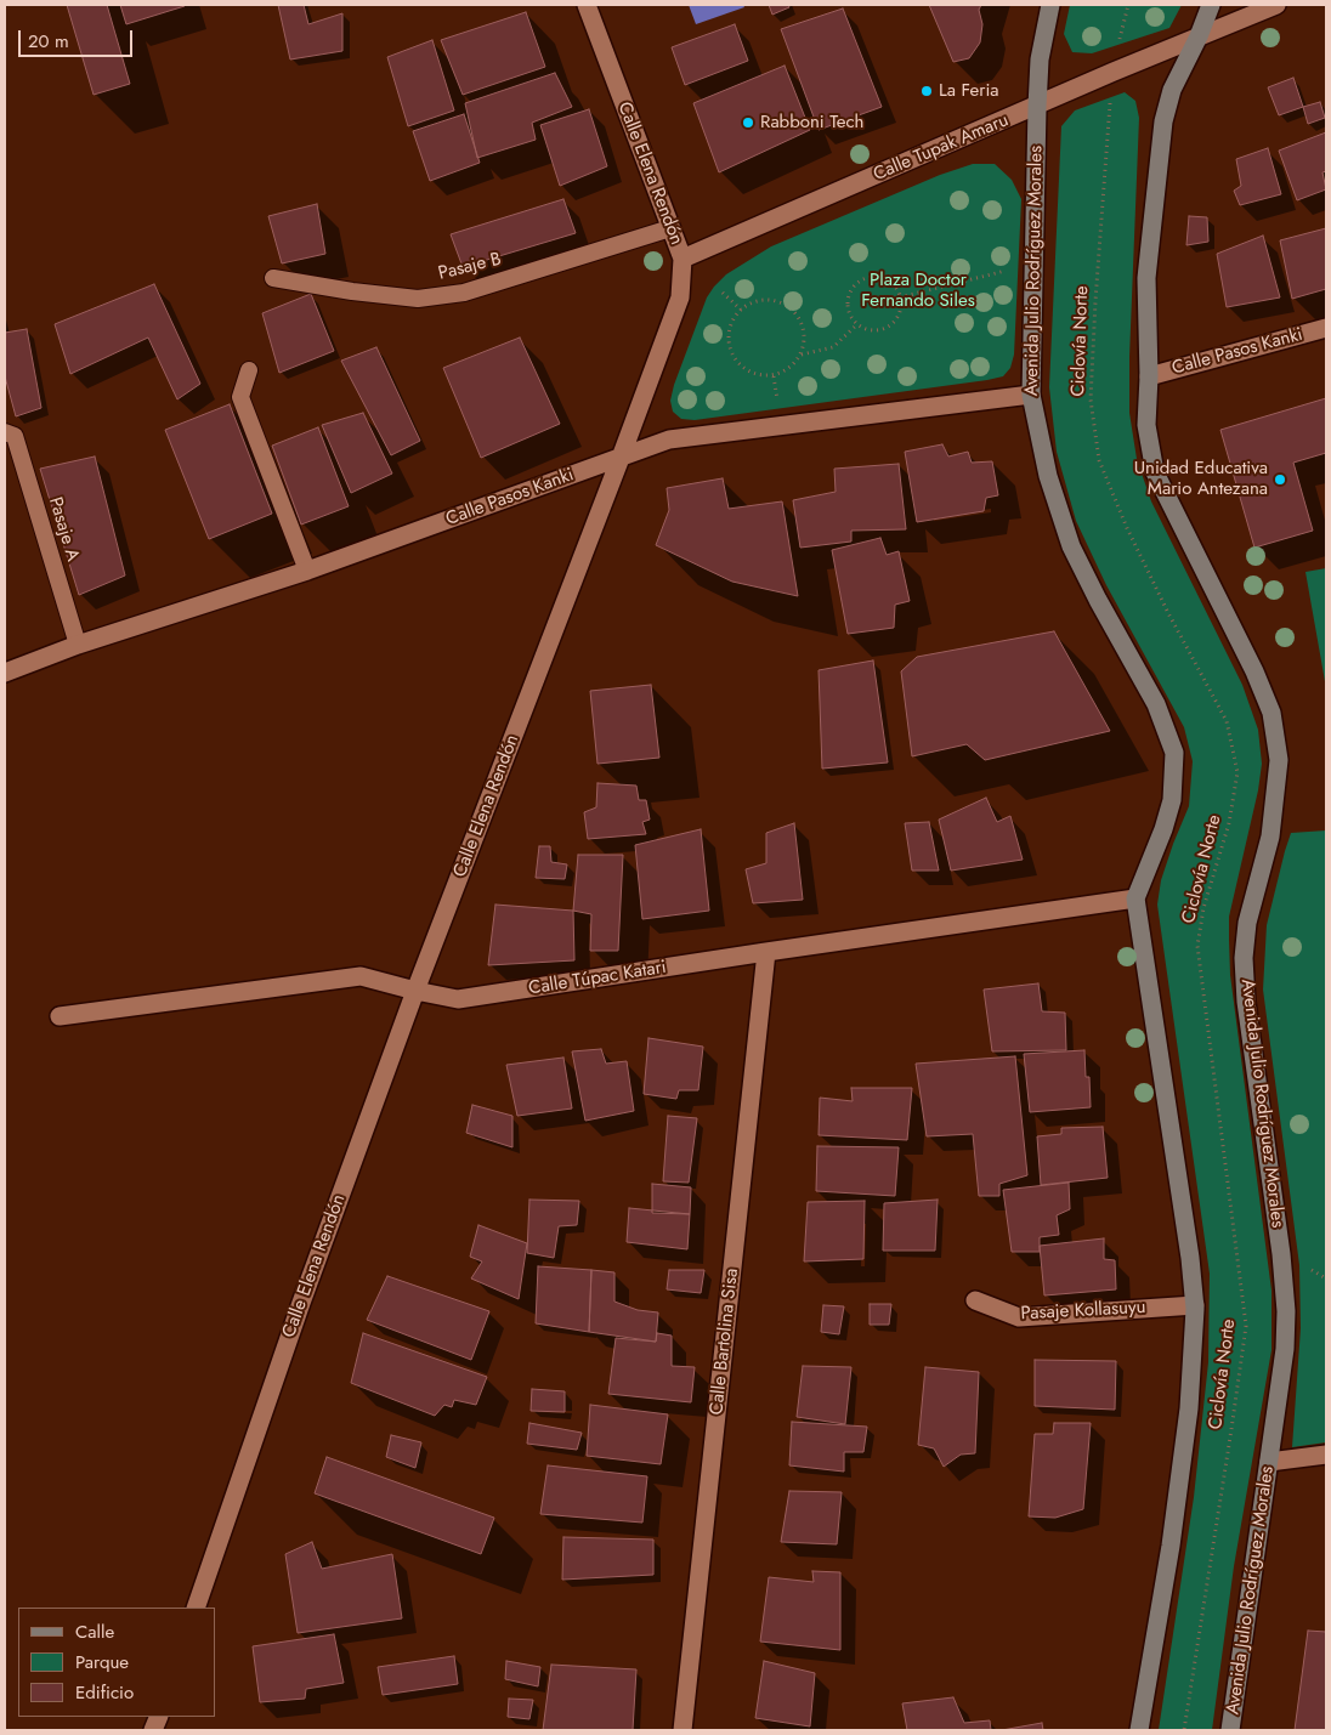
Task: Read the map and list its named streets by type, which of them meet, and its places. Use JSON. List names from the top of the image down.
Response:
{
  "streets": {
    "main road": ["Avenida Julio Rodríguez Morales"],
    "street": [
      "Calle Tupak Amaru",
      "Calle Elena Rendón",
      "Calle Pasos Kanki",
      "Calle Túpac Katari",
      "Pasaje Kollasuyu",
      "Calle Bartolina Sisa"
    ],
    "lane": ["Pasaje B", "Pasaje A"],
    "path": ["Ciclovía Norte"]
  },
  "crossings": [
    ["Calle Tupak Amaru", "Calle Elena Rendón"],
    ["Calle Tupak Amaru", "Avenida Julio Rodríguez Morales"],
    ["Calle Elena Rendón", "Pasaje B"],
    ["Calle Elena Rendón", "Calle Pasos Kanki"],
    ["Calle Elena Rendón", "Calle Túpac Katari"],
    ["Avenida Julio Rodríguez Morales", "Calle Pasos Kanki"],
    ["Avenida Julio Rodríguez Morales", "Calle Túpac Katari"],
    ["Calle Pasos Kanki", "Pasaje A"],
    ["Calle Túpac Katari", "Calle Bartolina Sisa"]
  ],
  "parks": ["Plaza Doctor Fernando Siles"],
  "places": ["La Feria", "Rabboni Tech", "Unidad Educativa Mario Antezana"],
  "legend": ["Calle", "Parque", "Edificio"],
  "scale_bar": "20 m"
}
